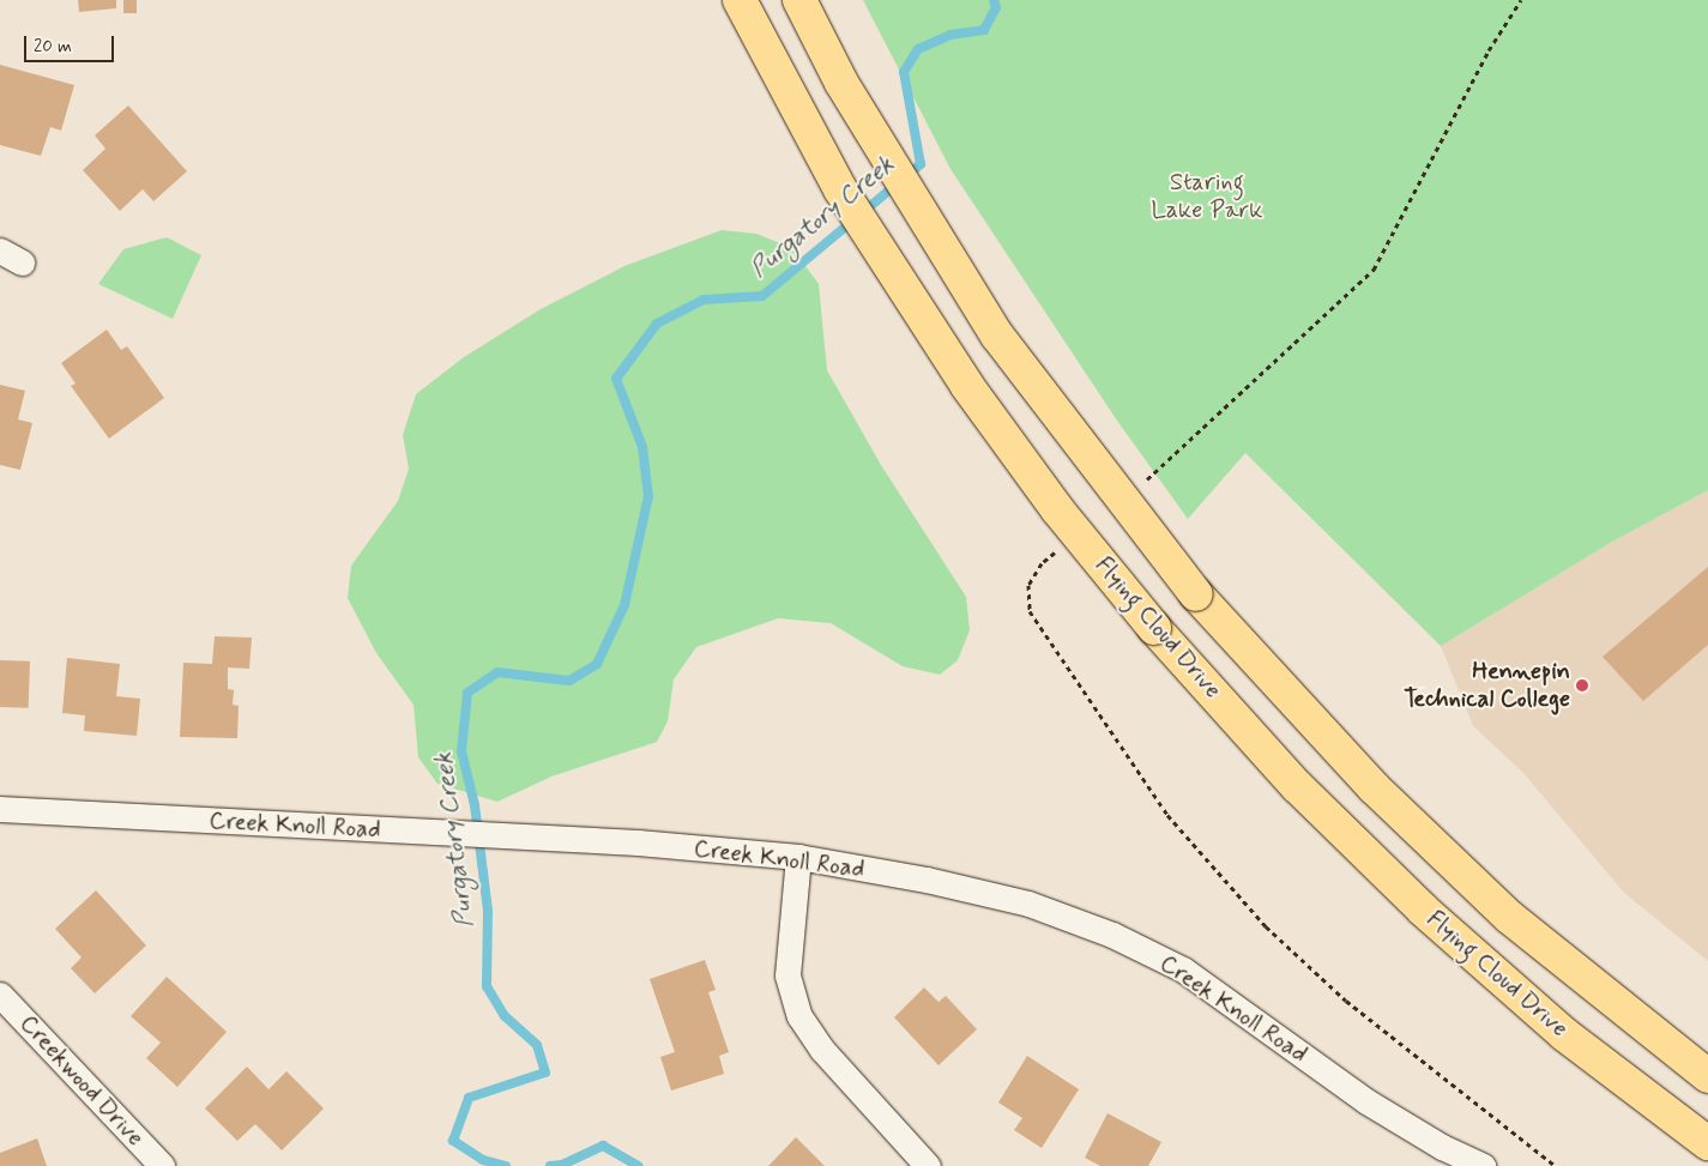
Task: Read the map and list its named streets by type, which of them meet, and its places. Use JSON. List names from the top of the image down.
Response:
{
  "streets": {
    "main road": ["Flying Cloud Drive"],
    "street": ["Creek Knoll Road", "Creekwood Drive"]
  },
  "water": ["Purgatory Creek"],
  "parks": ["Staring Lake Park"],
  "places": ["Hennepin Technical College"],
  "scale_bar": "20 m"
}
